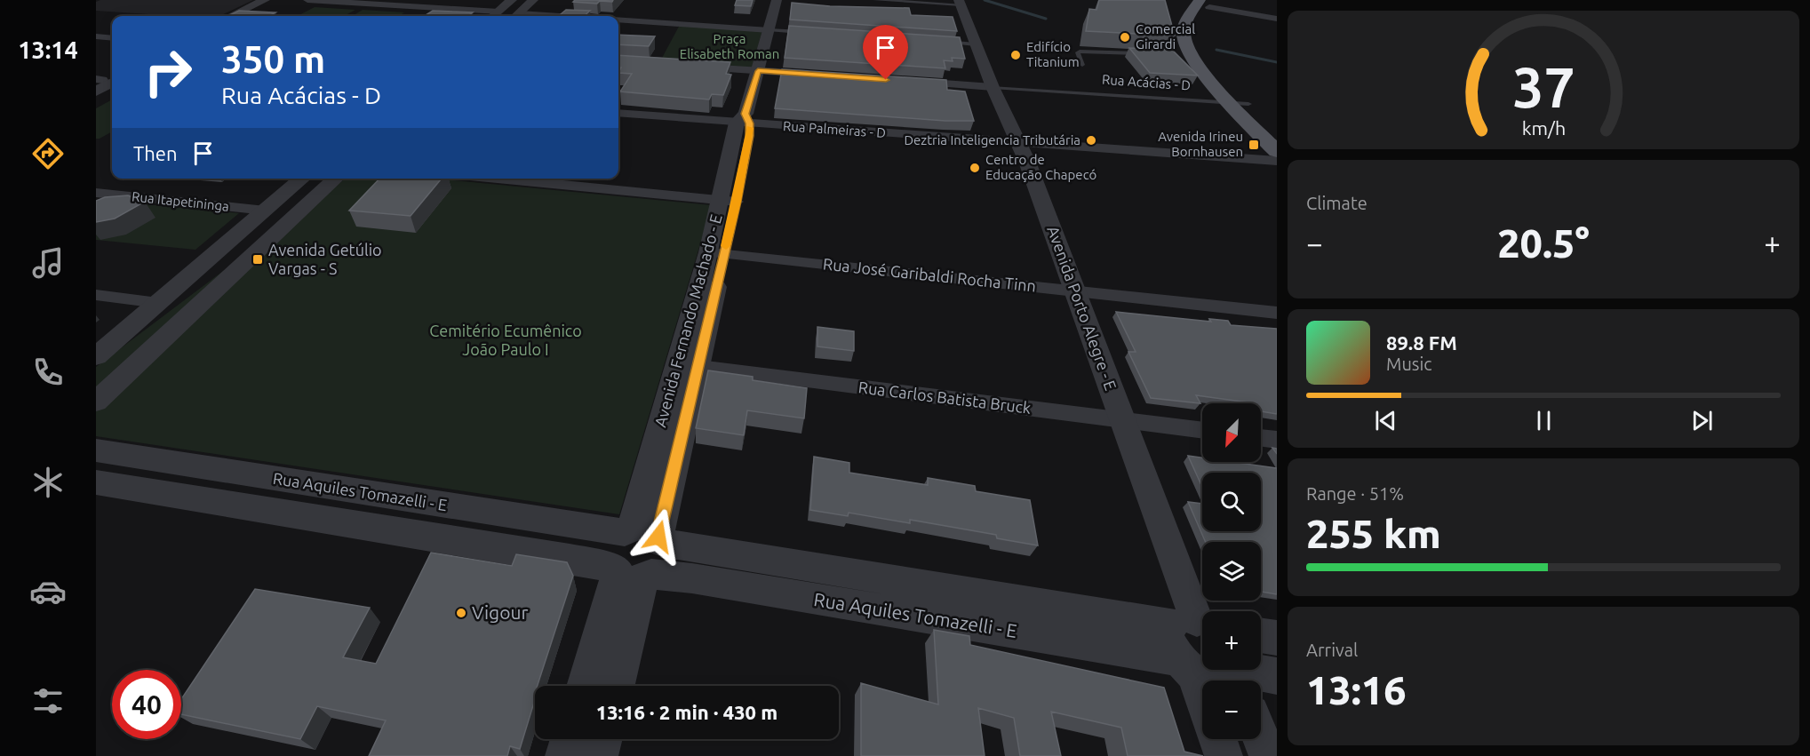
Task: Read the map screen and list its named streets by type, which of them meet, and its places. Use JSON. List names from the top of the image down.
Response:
{
  "streets": {
    "street": [
      "Rua Acácias - D",
      "Rua Palmeiras - D",
      "Rua Itapetininga",
      "Rua José Garibaldi Rocha Tinn",
      "Avenida Porto Alegre - E",
      "Avenida Fernando Machado - E",
      "Rua Carlos Batista Bruck",
      "Rua Aquiles Tomazelli - E"
    ]
  },
  "crossings": [
    ["Rua Acácias - D", "Avenida Porto Alegre - E"],
    ["Rua Palmeiras - D", "Avenida Porto Alegre - E"],
    ["Rua Palmeiras - D", "Avenida Fernando Machado - E"],
    ["Rua José Garibaldi Rocha Tinn", "Avenida Porto Alegre - E"],
    ["Rua José Garibaldi Rocha Tinn", "Avenida Fernando Machado - E"],
    ["Avenida Porto Alegre - E", "Rua Carlos Batista Bruck"],
    ["Avenida Porto Alegre - E", "Rua Aquiles Tomazelli - E"],
    ["Avenida Fernando Machado - E", "Rua Carlos Batista Bruck"],
    ["Avenida Fernando Machado - E", "Rua Aquiles Tomazelli - E"]
  ],
  "parks": ["Praça Elisabeth Roman", "Cemitério Ecumênico João Paulo I"],
  "places": {
    "other": [
      "Comercial Girardi",
      "Edifício Titanium",
      "Deztria Inteligencia Tributária",
      "Centro de Educação Chapecó",
      "Vigour"
    ],
    "transit": ["Avenida Irineu Bornhausen", "Avenida Getúlio Vargas - S"]
  },
  "north": "bottom left",
  "page": {
    "tabs": "13:14",
    "turn": ["350 m", "Rua Acácias - D"],
    "then": "Then",
    "tile": [
      "Climate",
      ["Range · 51%", "255 km"],
      ["Arrival", "13:16"]
    ],
    "heat": ["−", "20.5°", "+"],
    "song": ["89.8 FM", "Music"],
    "map_buttons": ["+", "−"],
    "limit": "40",
    "trip": "13:16 · 2 min · 430 m",
    "gauge": ["37", "km/h"]
  }
}
